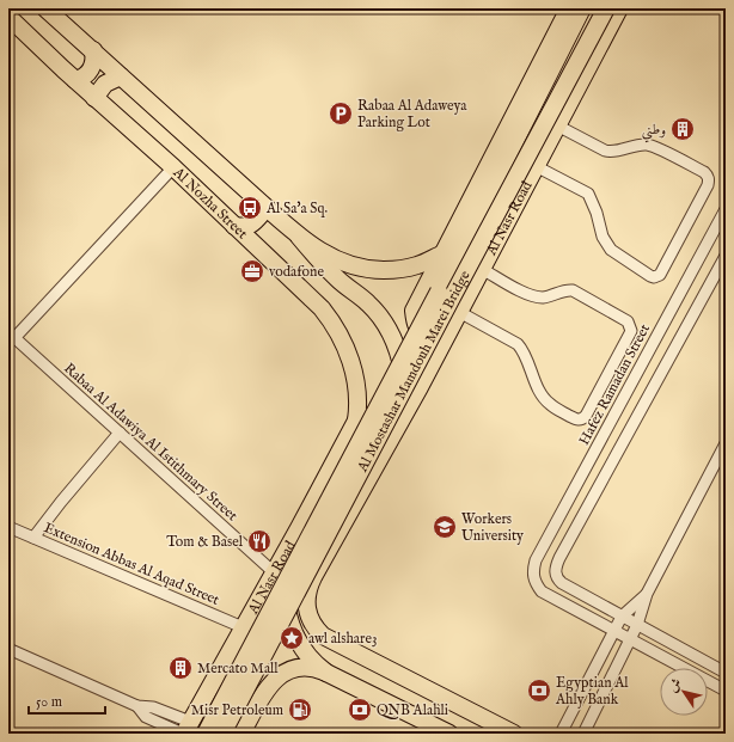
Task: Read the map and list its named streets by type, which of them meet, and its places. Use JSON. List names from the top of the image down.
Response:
{
  "streets": {
    "main road": ["Al Nozha Street", "Al Nasr Road", "Al Mostashar Mamdouh Marei Bridge"],
    "street": ["Hafez Ramadan Street", "Rabaa Al Adawiya Al Istithmary Street", "Extension Abbas Al Aqad Street"]
  },
  "crossings": [
    ["Al Nozha Street", "Al Nasr Road"],
    ["Al Nasr Road", "Al Mostashar Mamdouh Marei Bridge"],
    ["Al Nasr Road", "Rabaa Al Adawiya Al Istithmary Street"],
    ["Al Nasr Road", "Extension Abbas Al Aqad Street"]
  ],
  "places": {
    "parking": ["Rabaa Al Adaweya Parking Lot"],
    "building": ["وطني", "Mercato Mall"],
    "bus stop": ["Al Sa'a Sq."],
    "office": ["vodafone"],
    "school or university": ["Workers University"],
    "restaurant": ["Tom & Basel"],
    "place": ["awl alshare3"],
    "bank": ["Egyptian Al Ahly Bank", "QNB Alahli"],
    "fuel station": ["Misr Petroleum"]
  },
  "scale_bar": "50 m",
  "north": "top left"
}
